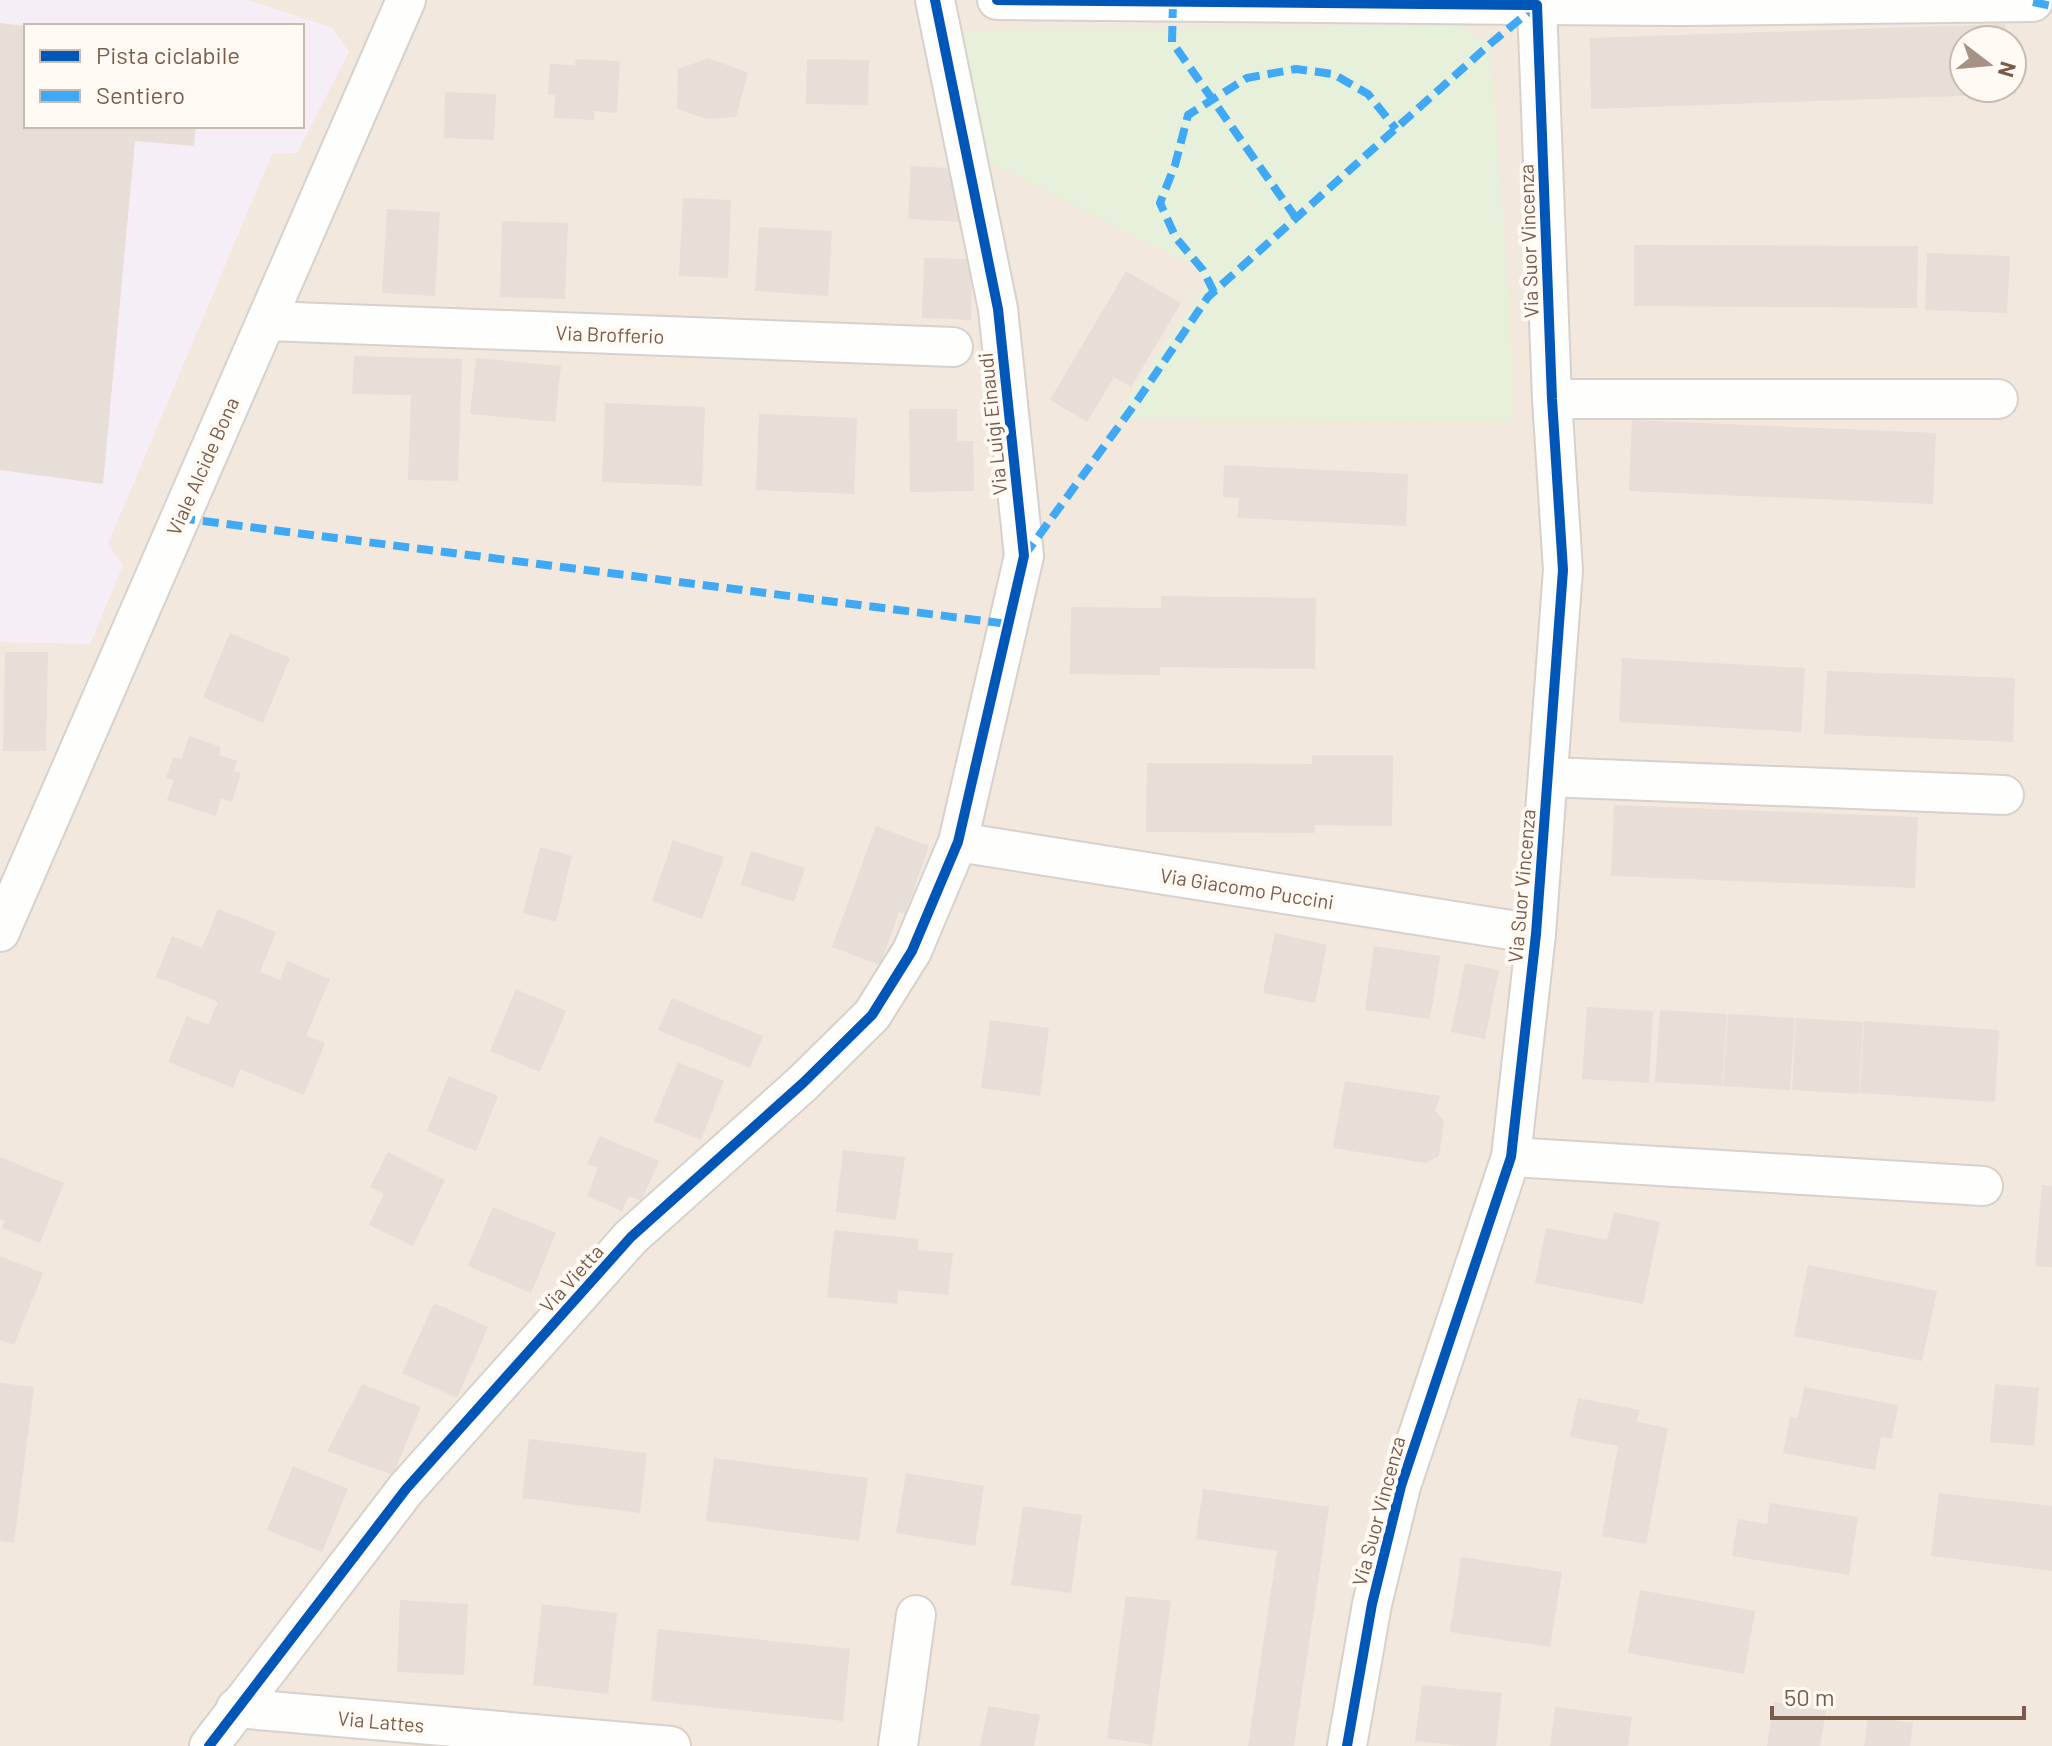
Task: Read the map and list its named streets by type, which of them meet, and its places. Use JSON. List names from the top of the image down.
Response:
{
  "streets": {
    "street": [
      "Via Suor Vincenza",
      "Via Brofferio",
      "Via Luigi Einaudi",
      "Viale Alcide Bona",
      "Via Giacomo Puccini",
      "Via Vietta",
      "Via Lattes"
    ]
  },
  "crossings": [
    ["Via Suor Vincenza", "Via Giacomo Puccini"],
    ["Via Brofferio", "Viale Alcide Bona"],
    ["Via Luigi Einaudi", "Via Giacomo Puccini"],
    ["Via Luigi Einaudi", "Via Vietta"],
    ["Via Giacomo Puccini", "Via Vietta"],
    ["Via Vietta", "Via Lattes"]
  ],
  "legend": ["Pista ciclabile", "Sentiero"],
  "scale_bar": "50 m",
  "north": "right"
}
